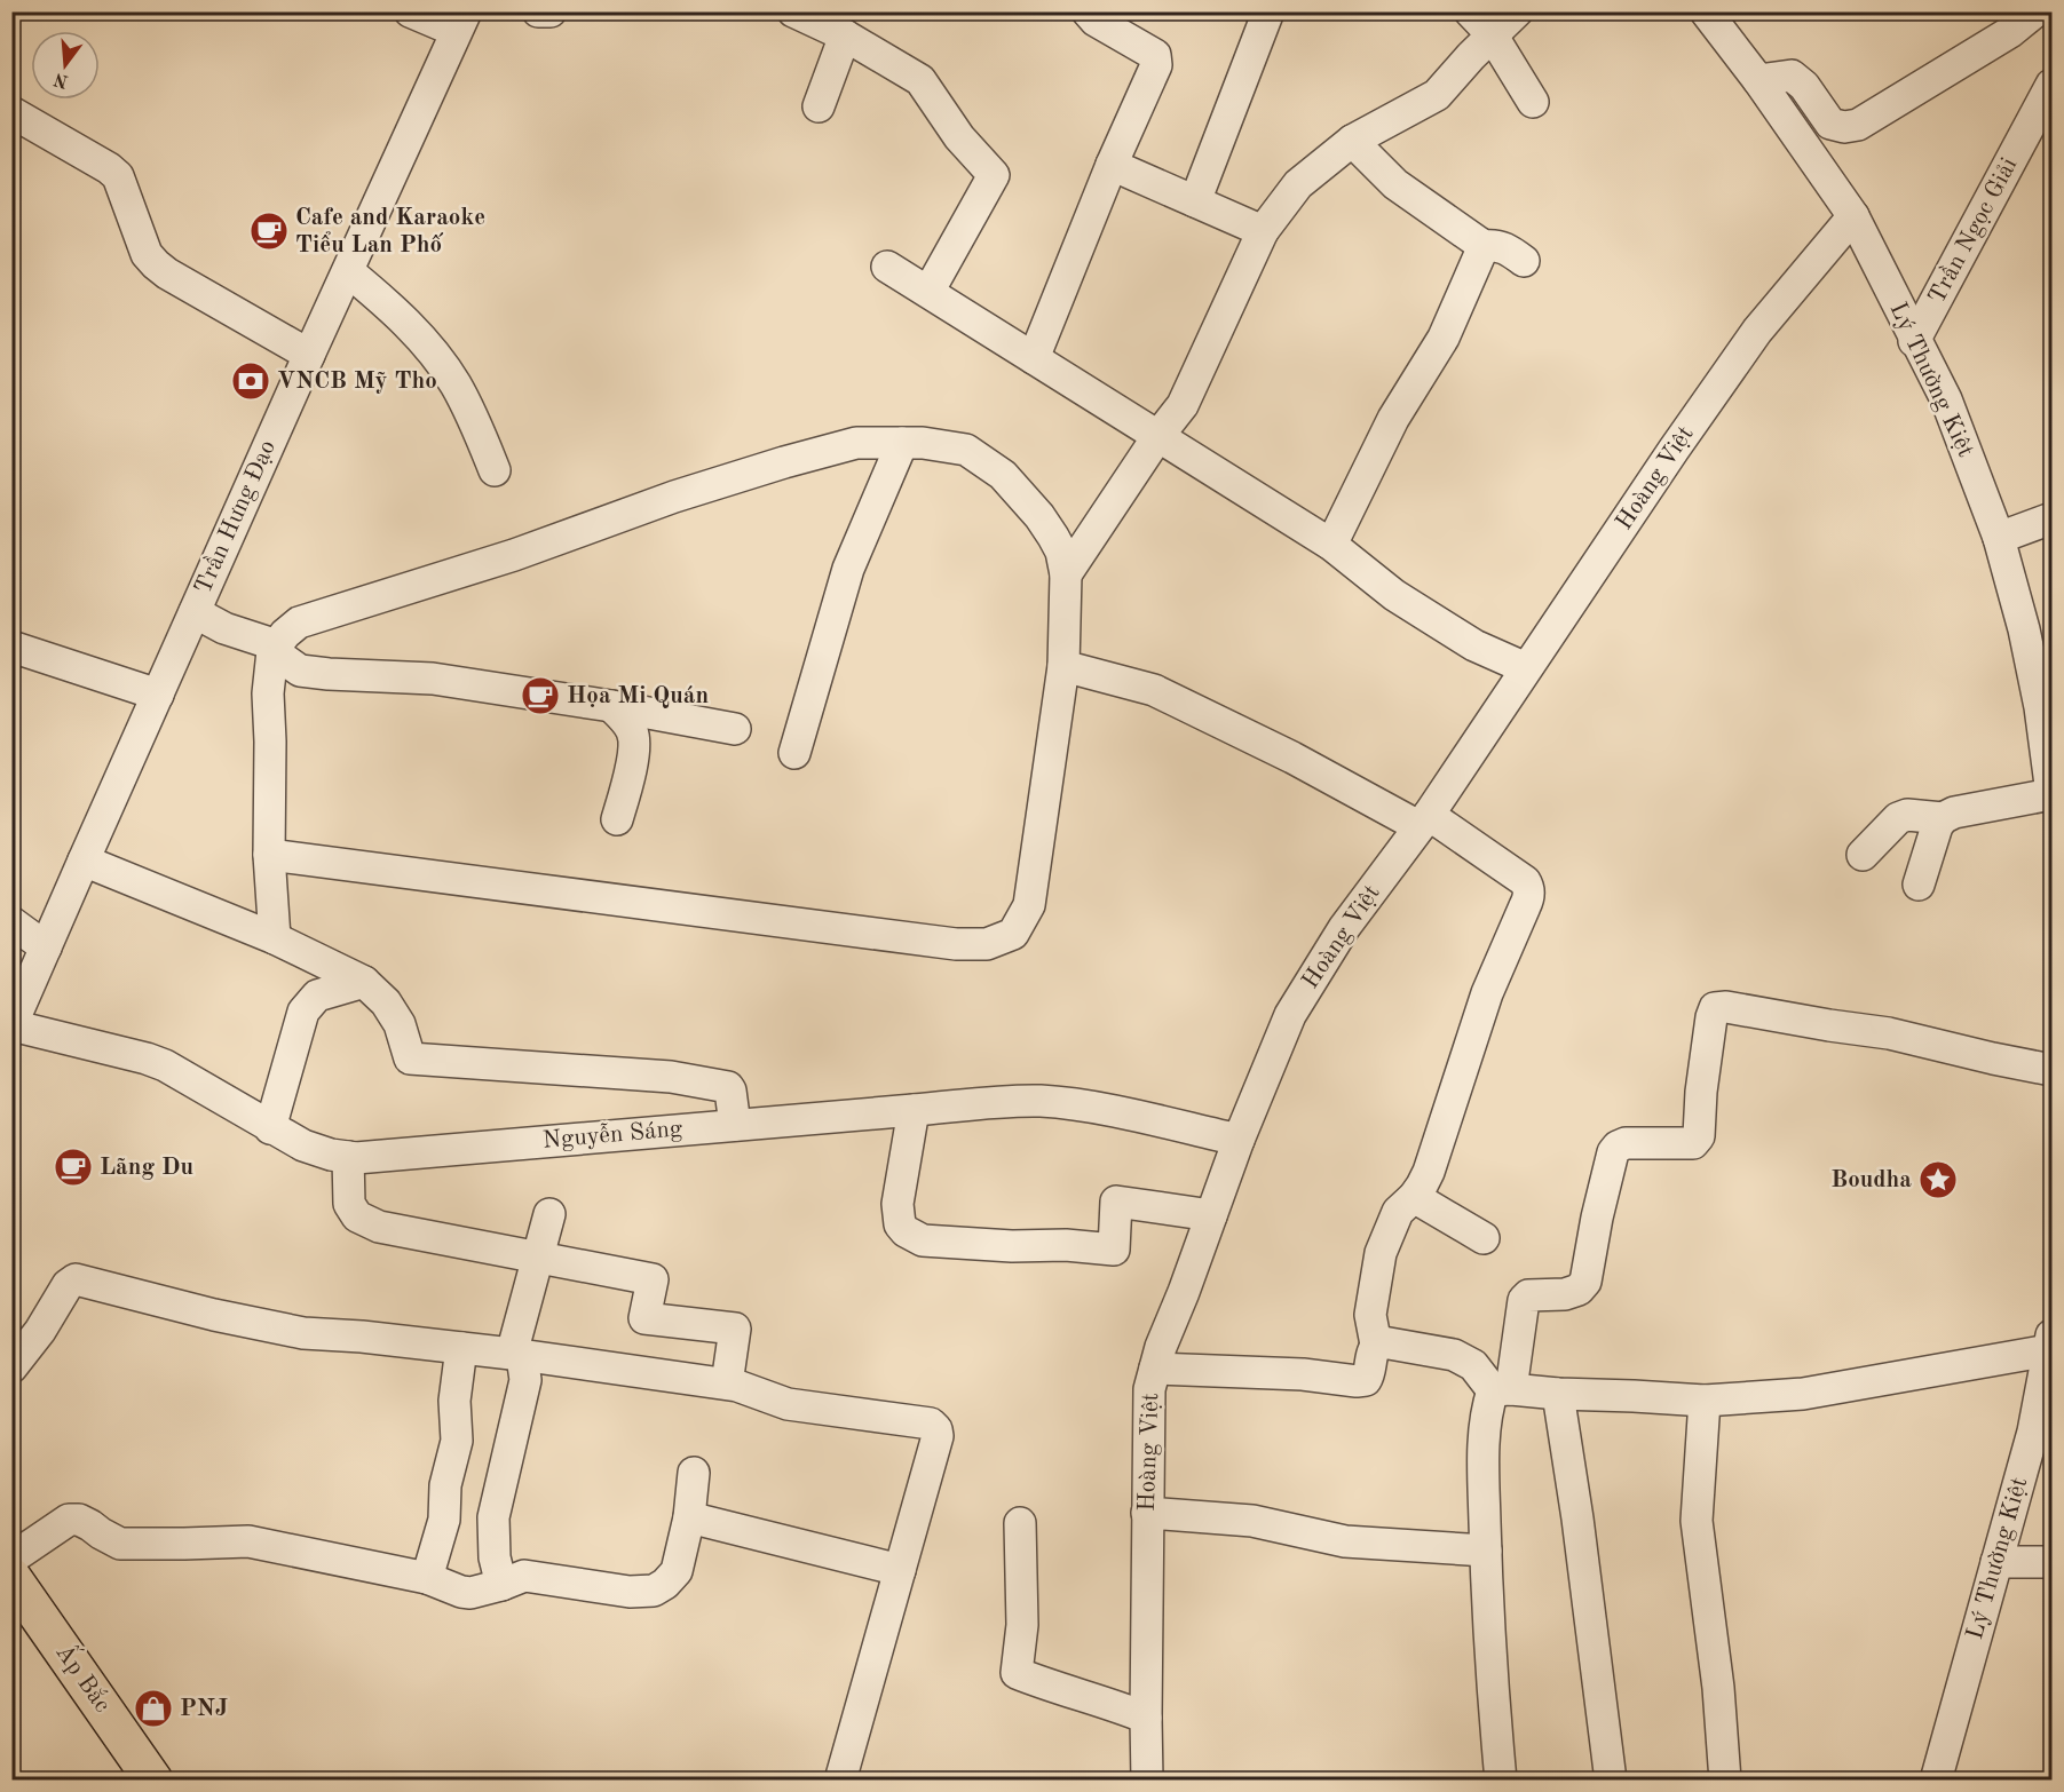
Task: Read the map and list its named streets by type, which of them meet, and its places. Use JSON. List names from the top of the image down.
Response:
{
  "streets": {
    "main road": ["Ấp Bắc"],
    "street": [
      "Trần Ngọc Giải",
      "Lý Thường Kiệt",
      "Hoàng Việt",
      "Trần Hưng Đạo",
      "Nguyễn Sáng"
    ]
  },
  "crossings": [
    ["Trần Ngọc Giải", "Lý Thường Kiệt"],
    ["Lý Thường Kiệt", "Hoàng Việt"],
    ["Hoàng Việt", "Nguyễn Sáng"],
    ["Trần Hưng Đạo", "Nguyễn Sáng"]
  ],
  "places": {
    "cafe": ["Cafe and Karaoke Tiểu Lan Phố", "Họa Mi Quán", "Lãng Du"],
    "bank": ["VNCB Mỹ Tho"],
    "place": ["Boudha"],
    "shop": ["PNJ"]
  },
  "north": "bottom"
}
